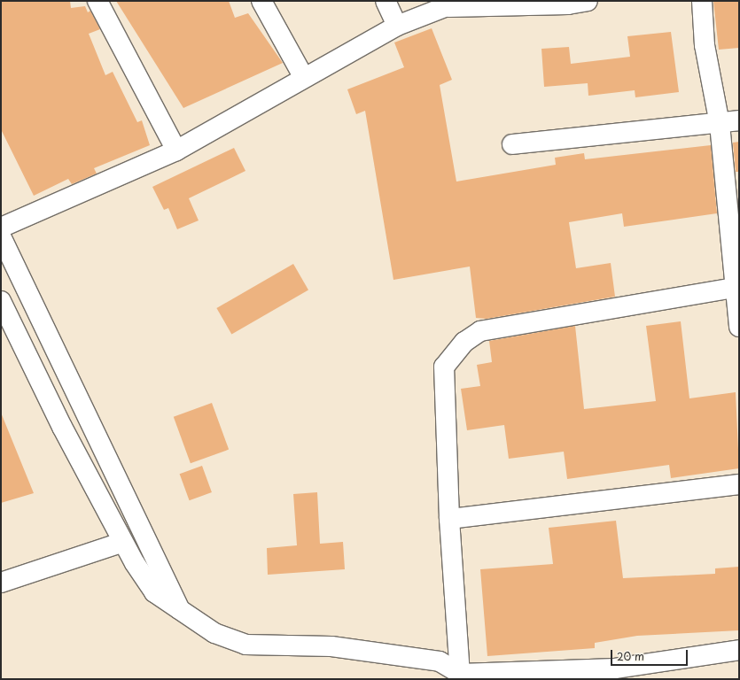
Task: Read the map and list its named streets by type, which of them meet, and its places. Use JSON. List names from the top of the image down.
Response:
{
  "scale_bar": "20 m"
}
